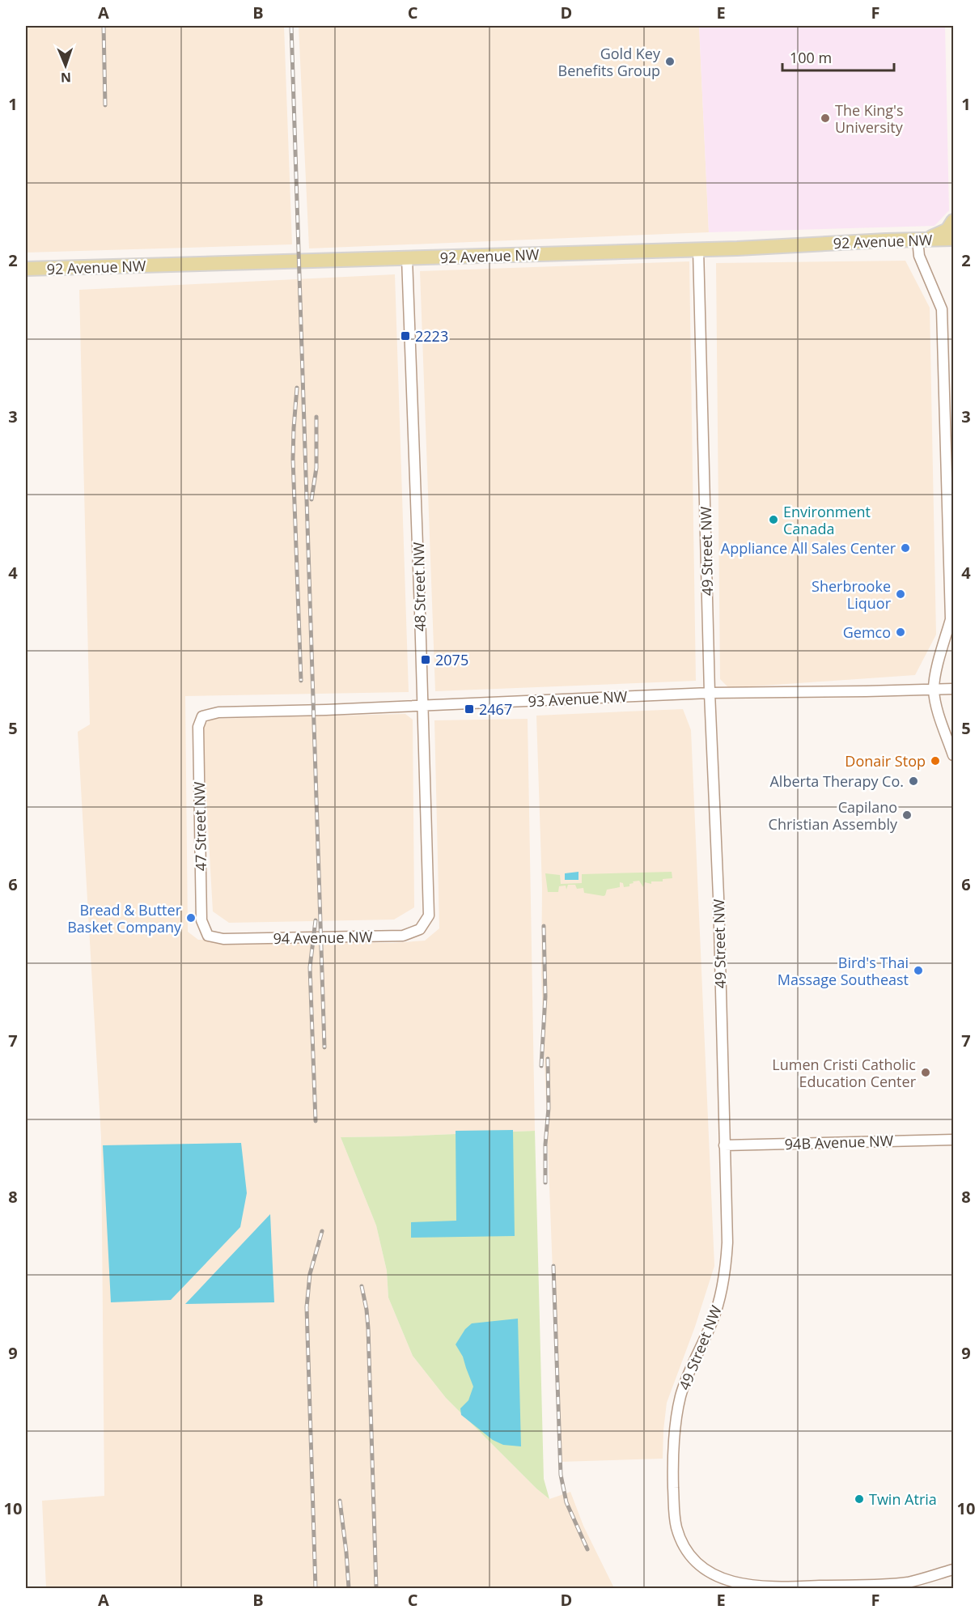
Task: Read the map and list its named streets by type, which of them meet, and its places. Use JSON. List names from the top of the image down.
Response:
{
  "streets": {
    "main road": ["92 Avenue NW"],
    "street": [
      "49 Street NW",
      "48 Street NW",
      "93 Avenue NW",
      "47 Street NW",
      "94 Avenue NW",
      "94B Avenue NW"
    ]
  },
  "crossings": [
    ["92 Avenue NW", "49 Street NW"],
    ["92 Avenue NW", "48 Street NW"],
    ["49 Street NW", "93 Avenue NW"],
    ["49 Street NW", "94B Avenue NW"],
    ["48 Street NW", "93 Avenue NW"],
    ["48 Street NW", "94 Avenue NW"],
    ["93 Avenue NW", "47 Street NW"],
    ["47 Street NW", "94 Avenue NW"]
  ],
  "places": {
    "other": [
      "Gold Key Benefits Group",
      "The King's University",
      "Environment Canada",
      "Appliance All Sales Center",
      "Sherbrooke Liquor",
      "Gemco",
      "Donair Stop",
      "Alberta Therapy Co.",
      "Capilano Christian Assembly",
      "Bread & Butter Basket Company",
      "Bird's Thai Massage Southeast",
      "Lumen Cristi Catholic Education Center",
      "Twin Atria"
    ],
    "transit": ["2223", "2075", "2467"]
  },
  "scale_bar": "100 m",
  "north": "bottom",
  "grid": {
    "columns": [
      "A",
      "B",
      "C",
      "D",
      "E",
      "F"
    ],
    "rows": [
      "1",
      "2",
      "3",
      "4",
      "5",
      "6",
      "7",
      "8",
      "9",
      "10"
    ]
  }
}
